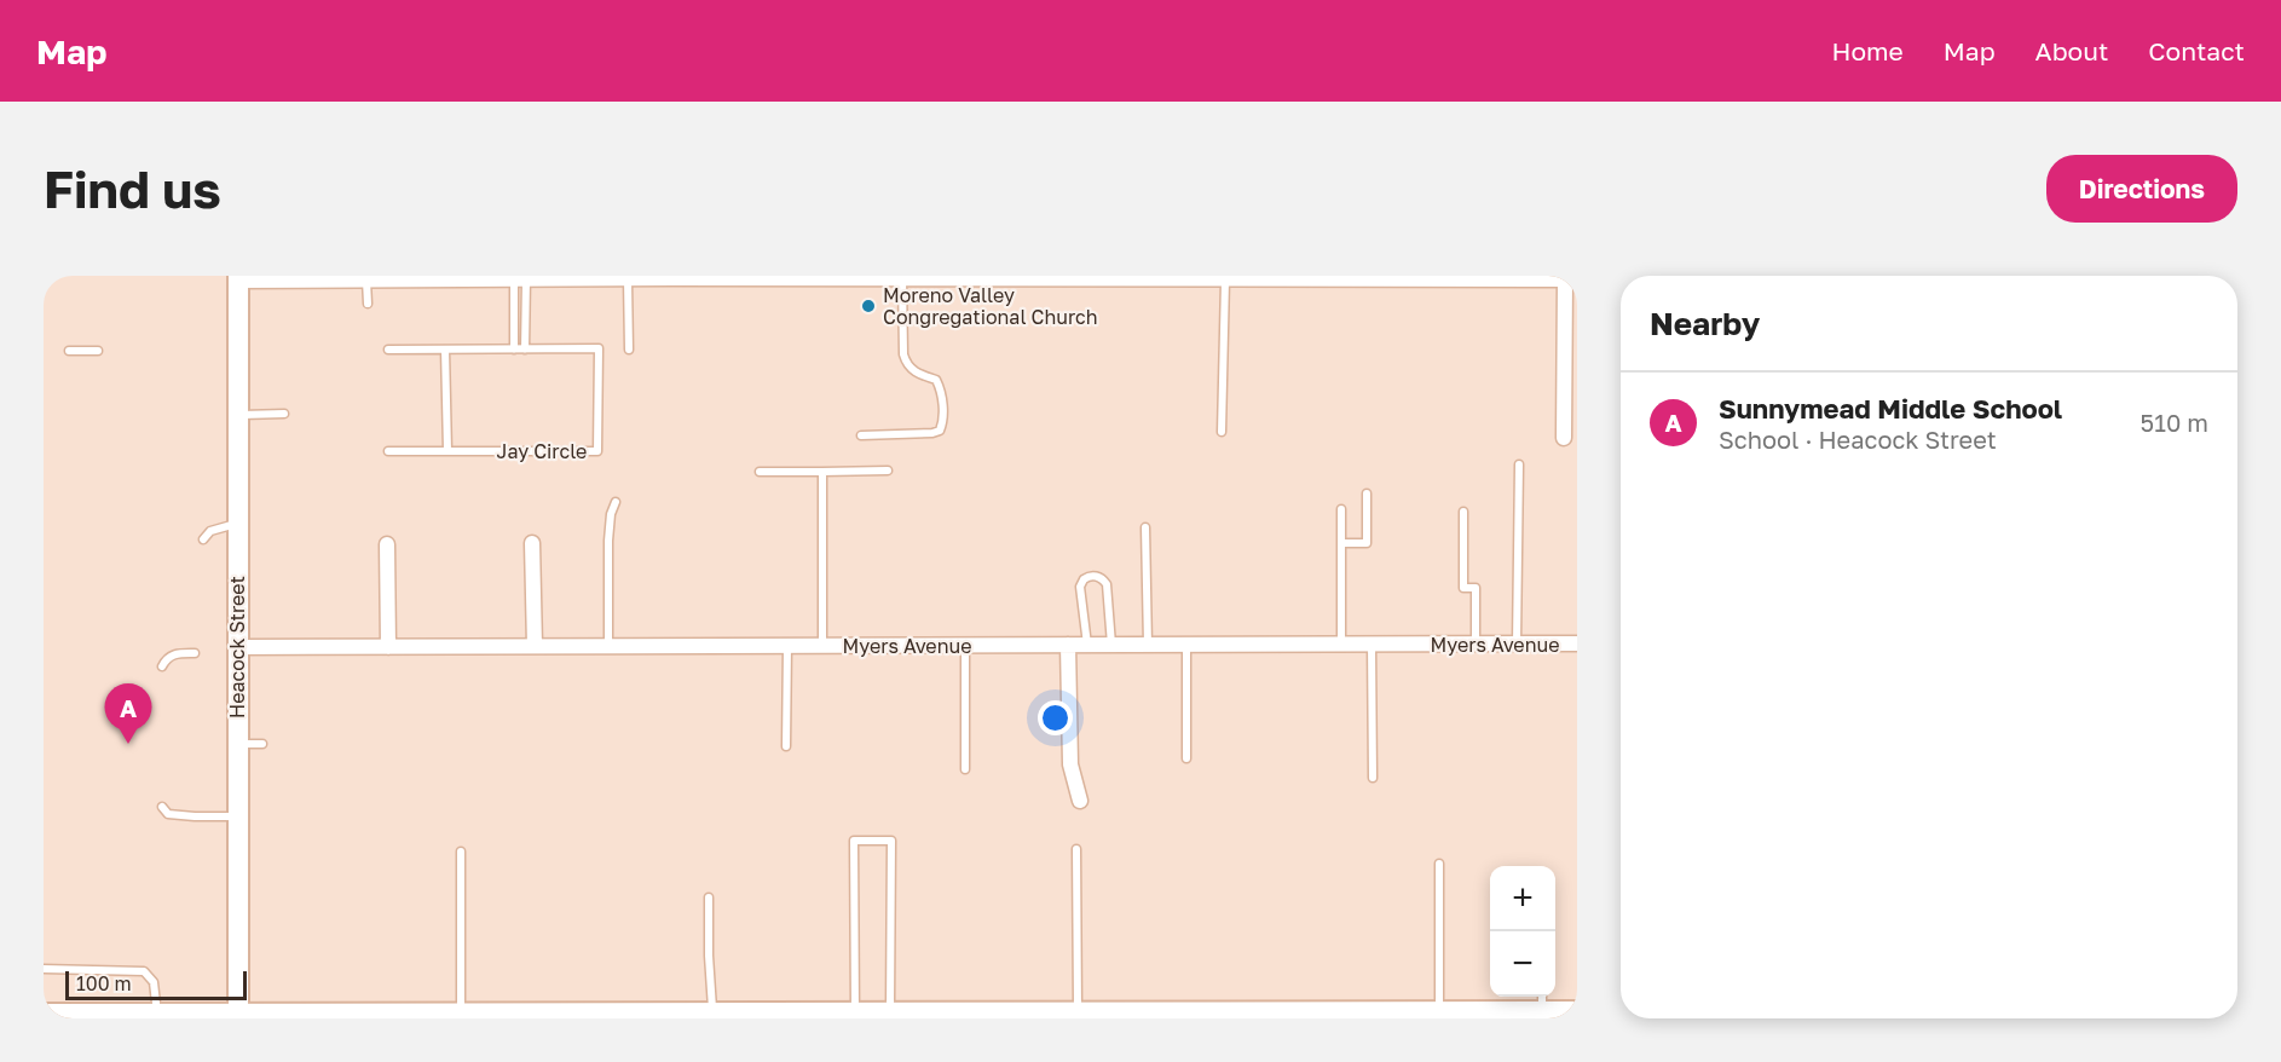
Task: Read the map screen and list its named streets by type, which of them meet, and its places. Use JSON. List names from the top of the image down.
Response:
{
  "streets": {
    "street": ["Myers Avenue", "Heacock Street"],
    "lane": ["Jay Circle"]
  },
  "crossings": [
    ["Myers Avenue", "Heacock Street"]
  ],
  "places": ["Moreno Valley Congregational Church"],
  "scale_bar": "100 m",
  "page": {
    "header": "Map",
    "nav": [
      "Home",
      "Map",
      "About",
      "Contact"
    ],
    "buttons": "Directions",
    "title": "Find us",
    "heading": "Nearby",
    "list": [
      {
        "mark": "A",
        "name": "Sunnymead Middle School",
        "note": "School · Heacock Street",
        "value": "510 m"
      }
    ],
    "pins": "A",
    "map_buttons": ["+", "−"],
    "scale": "100 m"
  }
}
